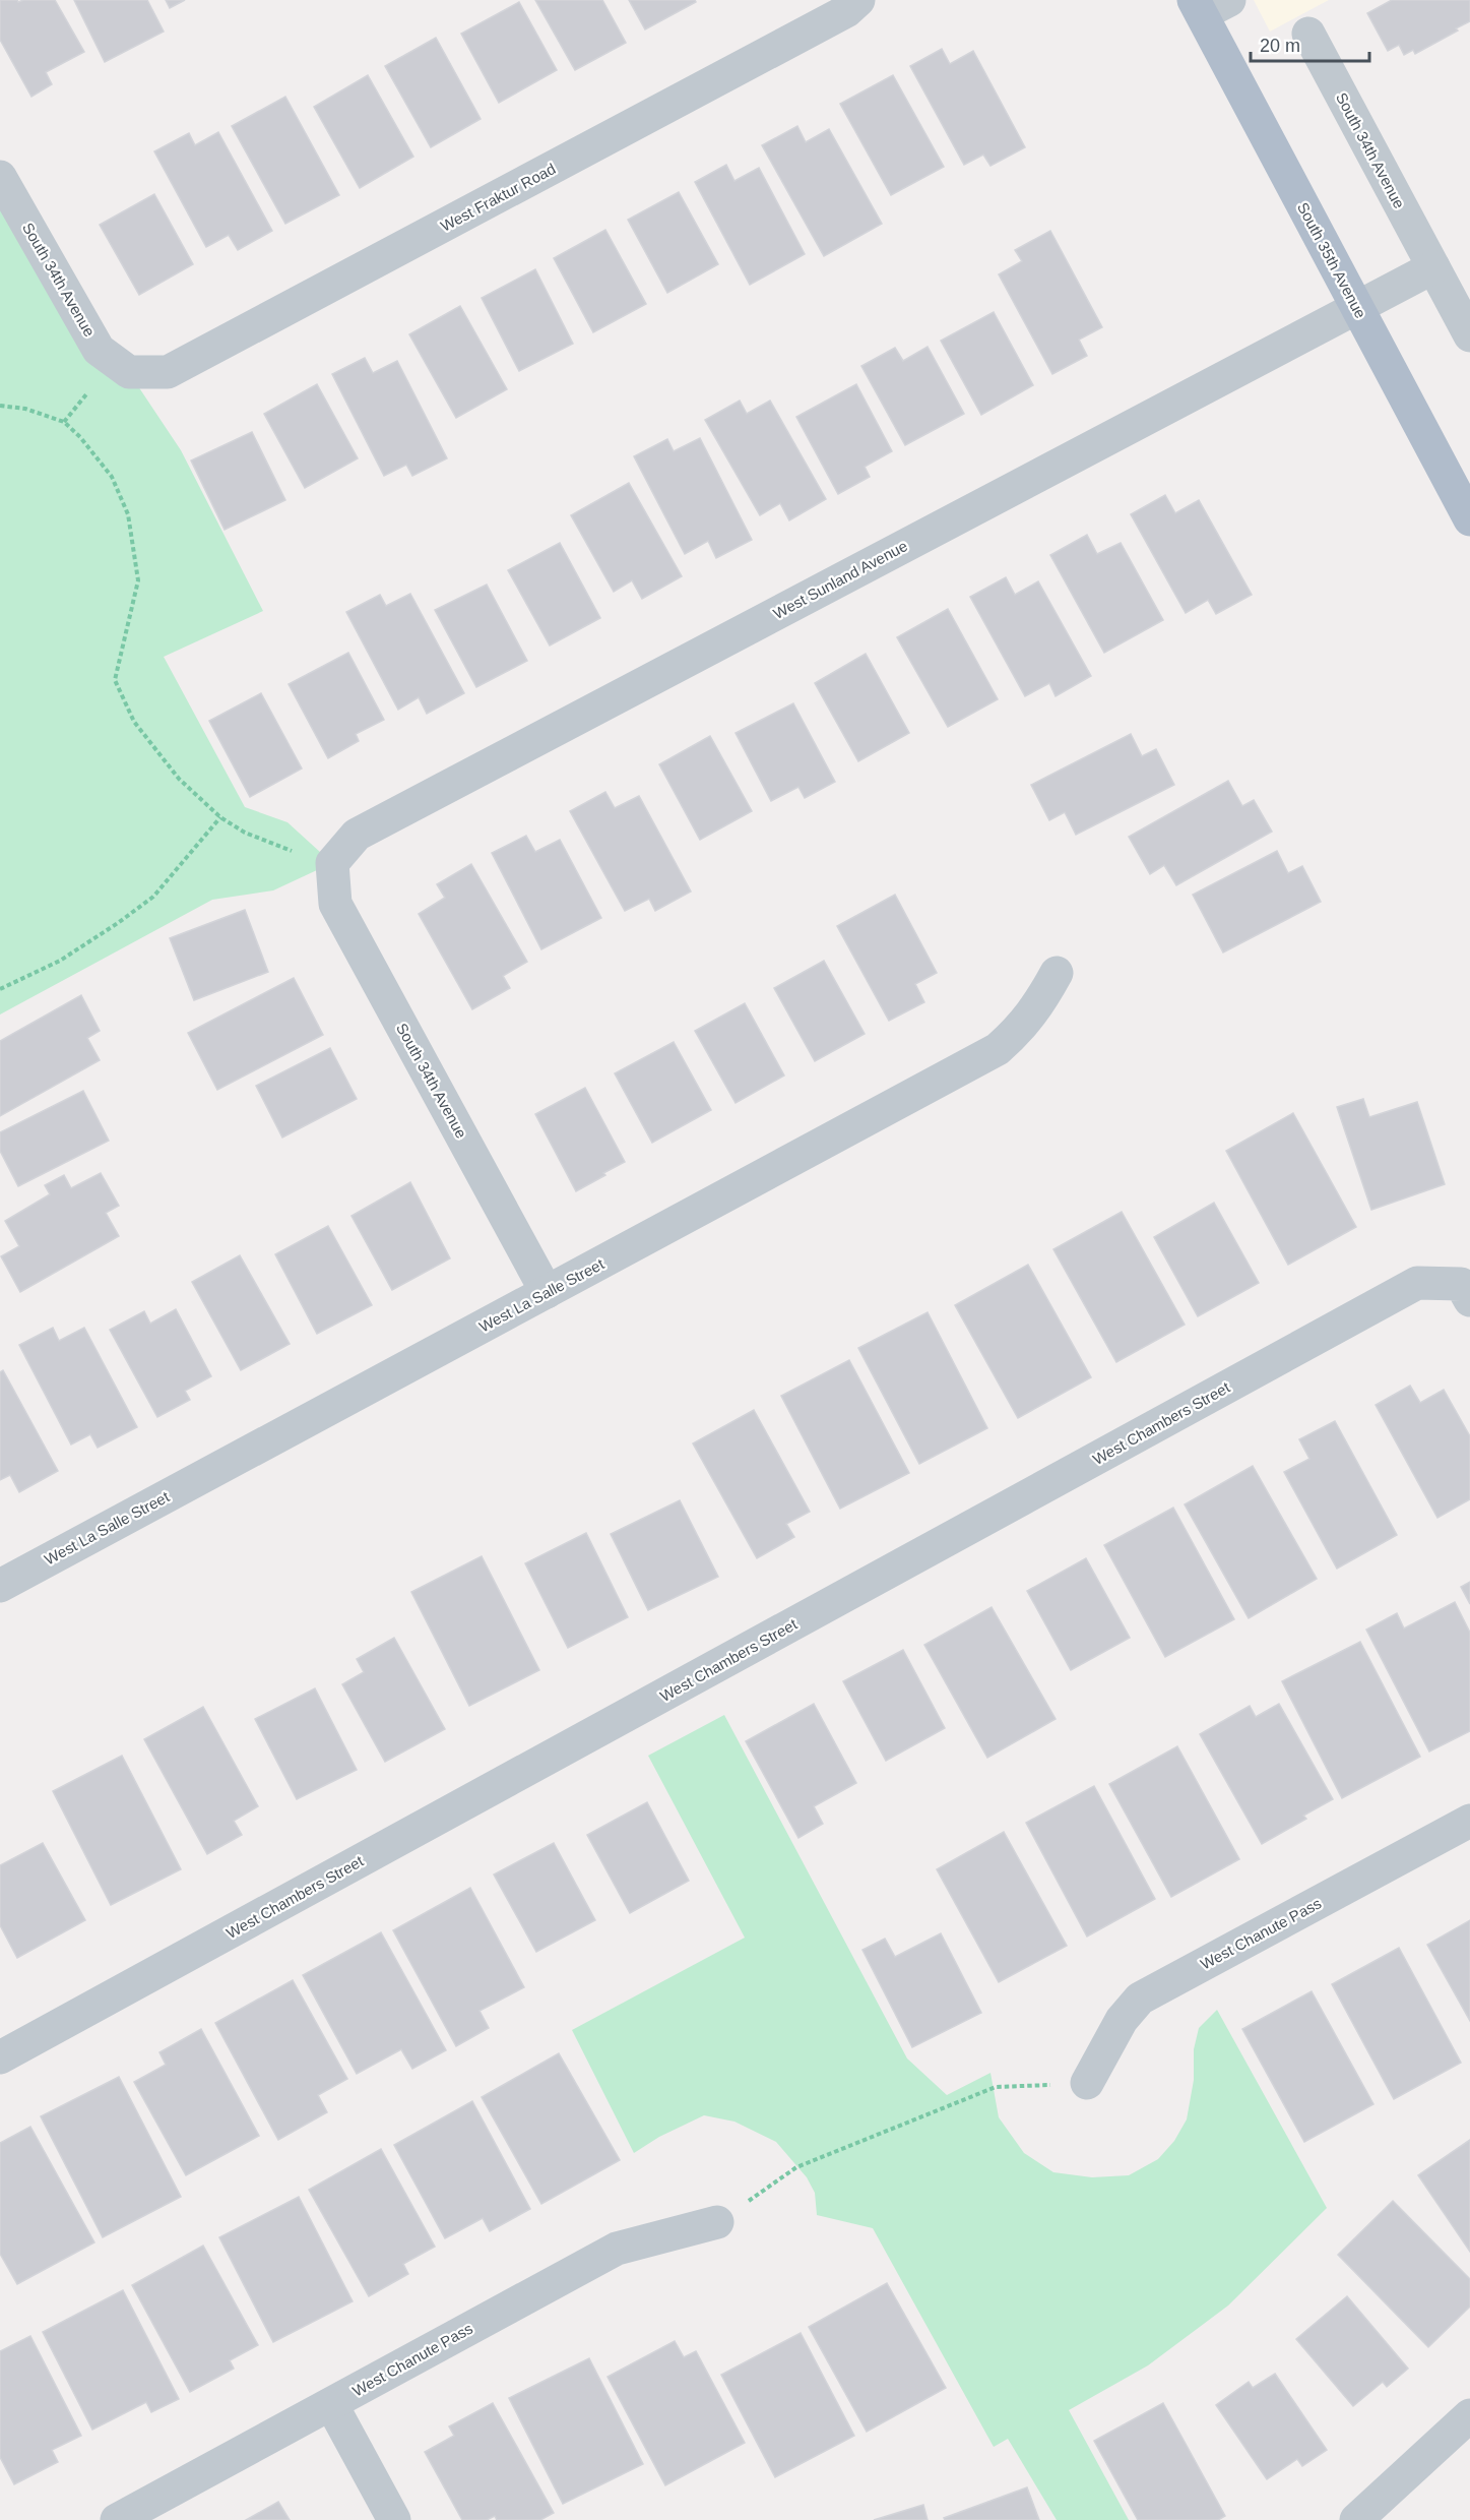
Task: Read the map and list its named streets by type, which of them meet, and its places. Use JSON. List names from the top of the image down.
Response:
{
  "streets": {
    "main road": ["South 35th Avenue"],
    "street": [
      "South 34th Avenue",
      "West Fraktur Road",
      "West Sunland Avenue",
      "West La Salle Street",
      "West Chambers Street",
      "West Chanute Pass"
    ]
  },
  "crossings": [
    ["South 34th Avenue", "West Fraktur Road"],
    ["South 34th Avenue", "West Sunland Avenue"],
    ["South 34th Avenue", "West La Salle Street"],
    ["South 35th Avenue", "West Sunland Avenue"]
  ],
  "scale_bar": "20 m"
}
